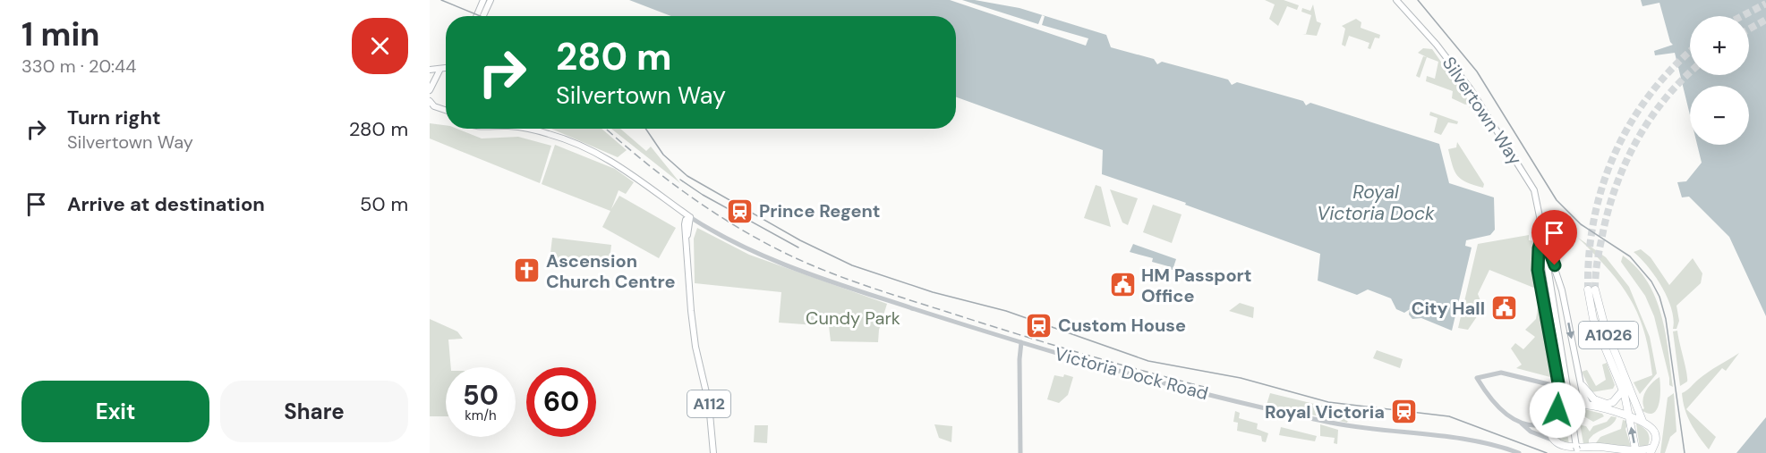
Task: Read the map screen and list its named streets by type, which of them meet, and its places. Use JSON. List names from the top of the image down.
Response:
{
  "streets": {
    "highway": ["A1026"],
    "main road": ["Silvertown Way", "Victoria Dock Road", "A112"]
  },
  "crossings": [
    ["Victoria Dock Road", "A112"]
  ],
  "water": ["Royal Victoria Dock"],
  "parks": ["Cundy Park"],
  "places": {
    "station": ["Prince Regent", "Custom House", "Royal Victoria"],
    "church": ["Ascension Church Centre"],
    "public building": ["HM Passport Office", "City Hall"]
  },
  "page": {
    "heading": ["1 min", "330 m · 20:44"],
    "map_buttons": ["+", "−"],
    "turn": ["280 m", "Silvertown Way"],
    "list": [
      {
        "name": "Turn right",
        "note": "Silvertown Way",
        "value": "280 m"
      },
      {
        "name": "Arrive at destination",
        "value": "50 m"
      }
    ],
    "speed": "50 km/h",
    "limit": "60",
    "buttons": ["Exit", "Share"]
  }
}
